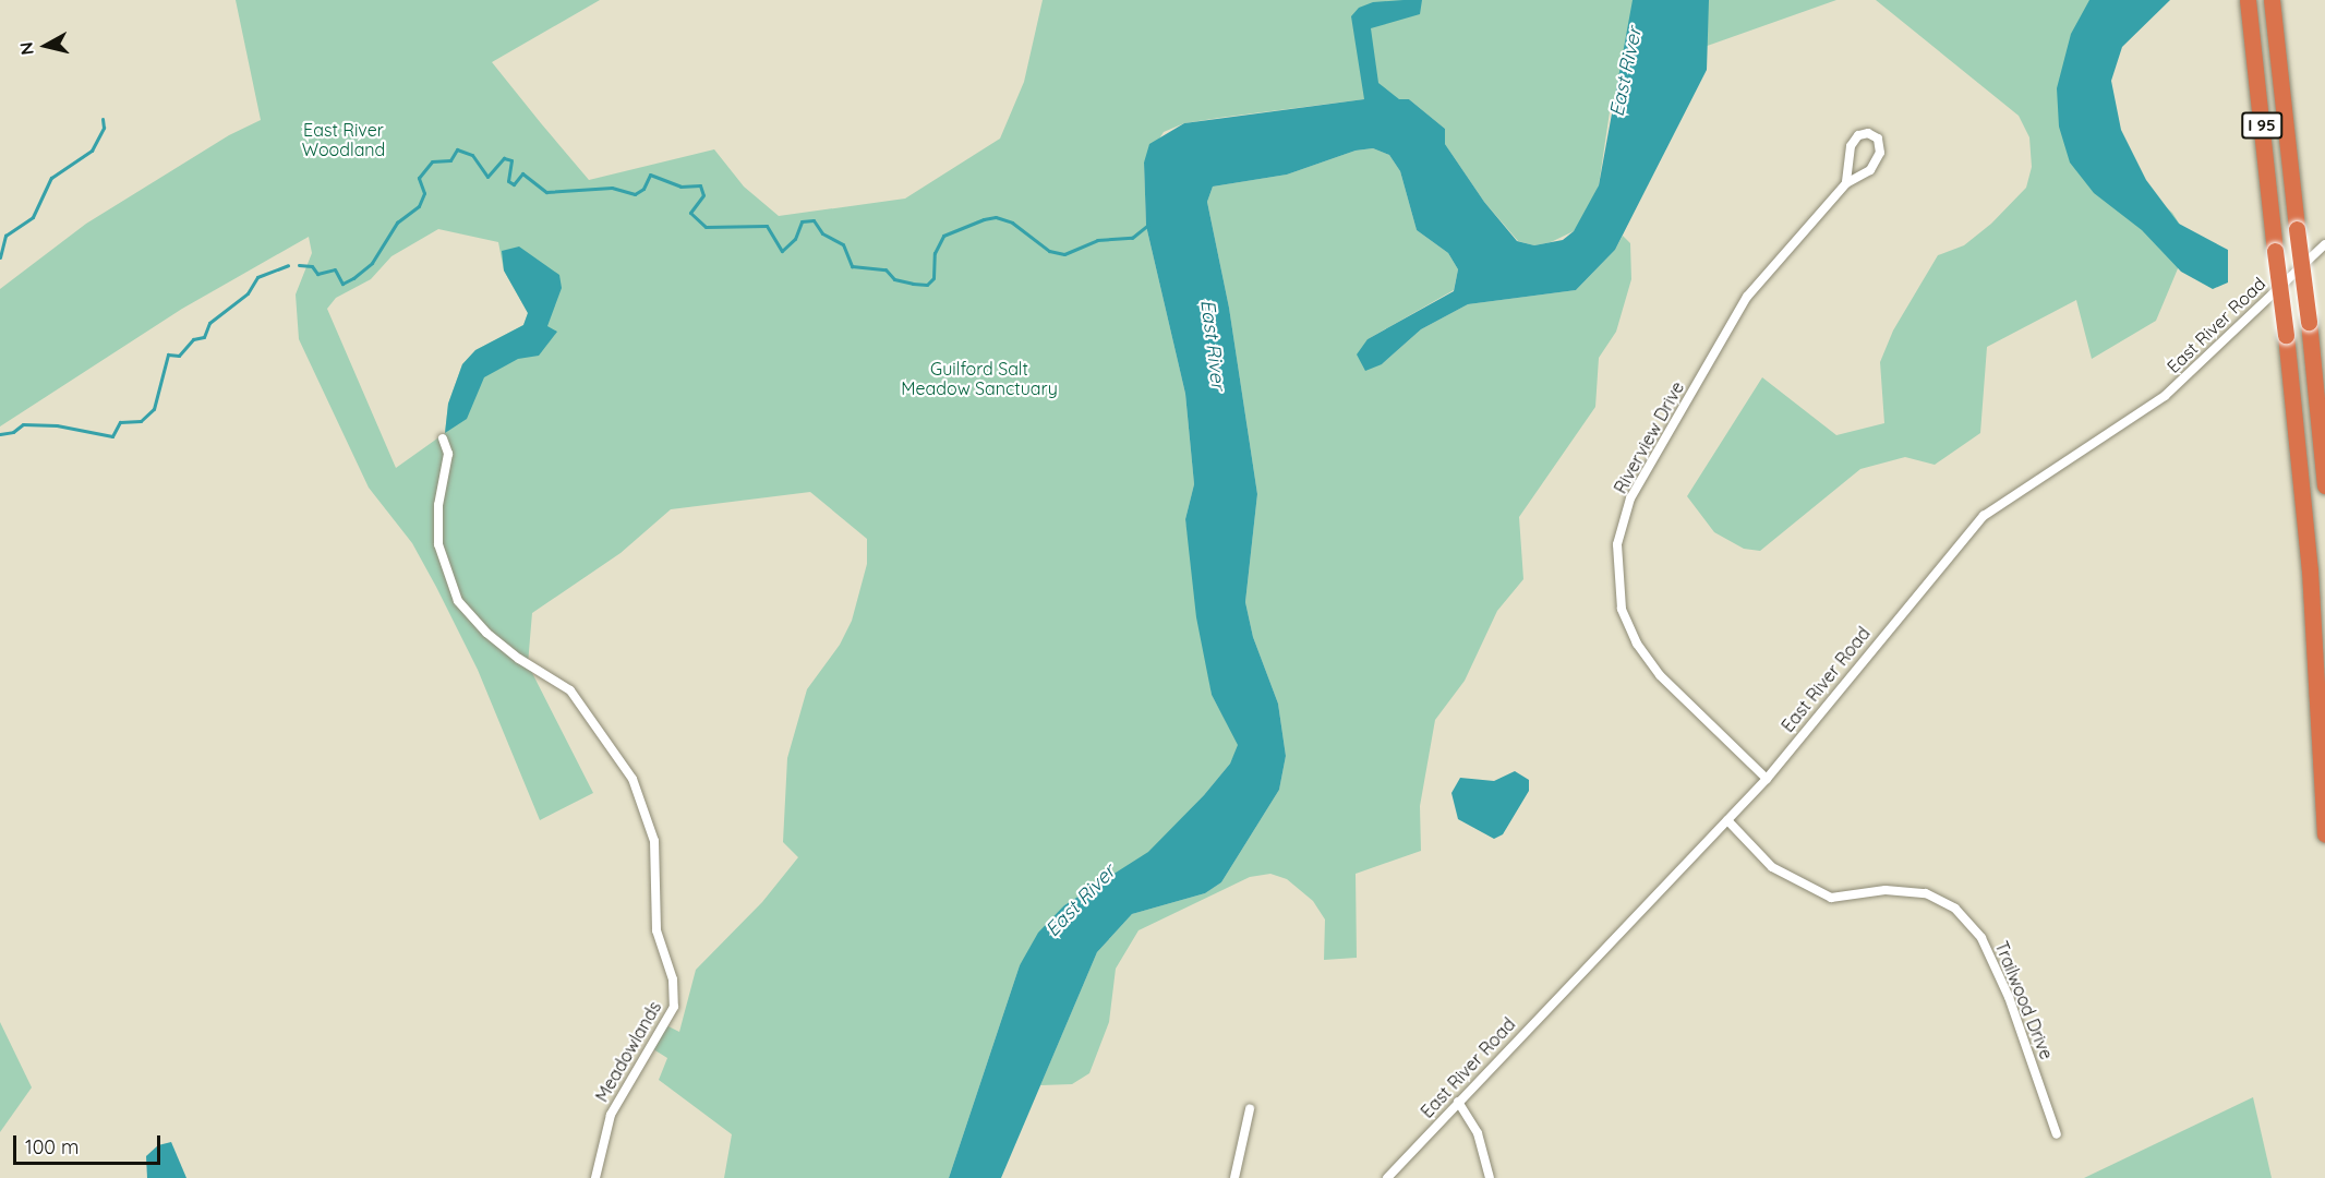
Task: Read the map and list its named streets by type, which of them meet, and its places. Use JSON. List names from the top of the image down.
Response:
{
  "streets": {
    "highway": ["I 95"],
    "street": [
      "East River Road",
      "Riverview Drive",
      "Trailwood Drive",
      "Meadowlands"
    ]
  },
  "crossings": [
    ["East River Road", "Riverview Drive"],
    ["East River Road", "Trailwood Drive"]
  ],
  "water": ["East River"],
  "parks": ["East River Woodland", "Guilford Salt Meadow Sanctuary"],
  "scale_bar": "100 m",
  "north": "left"
}
